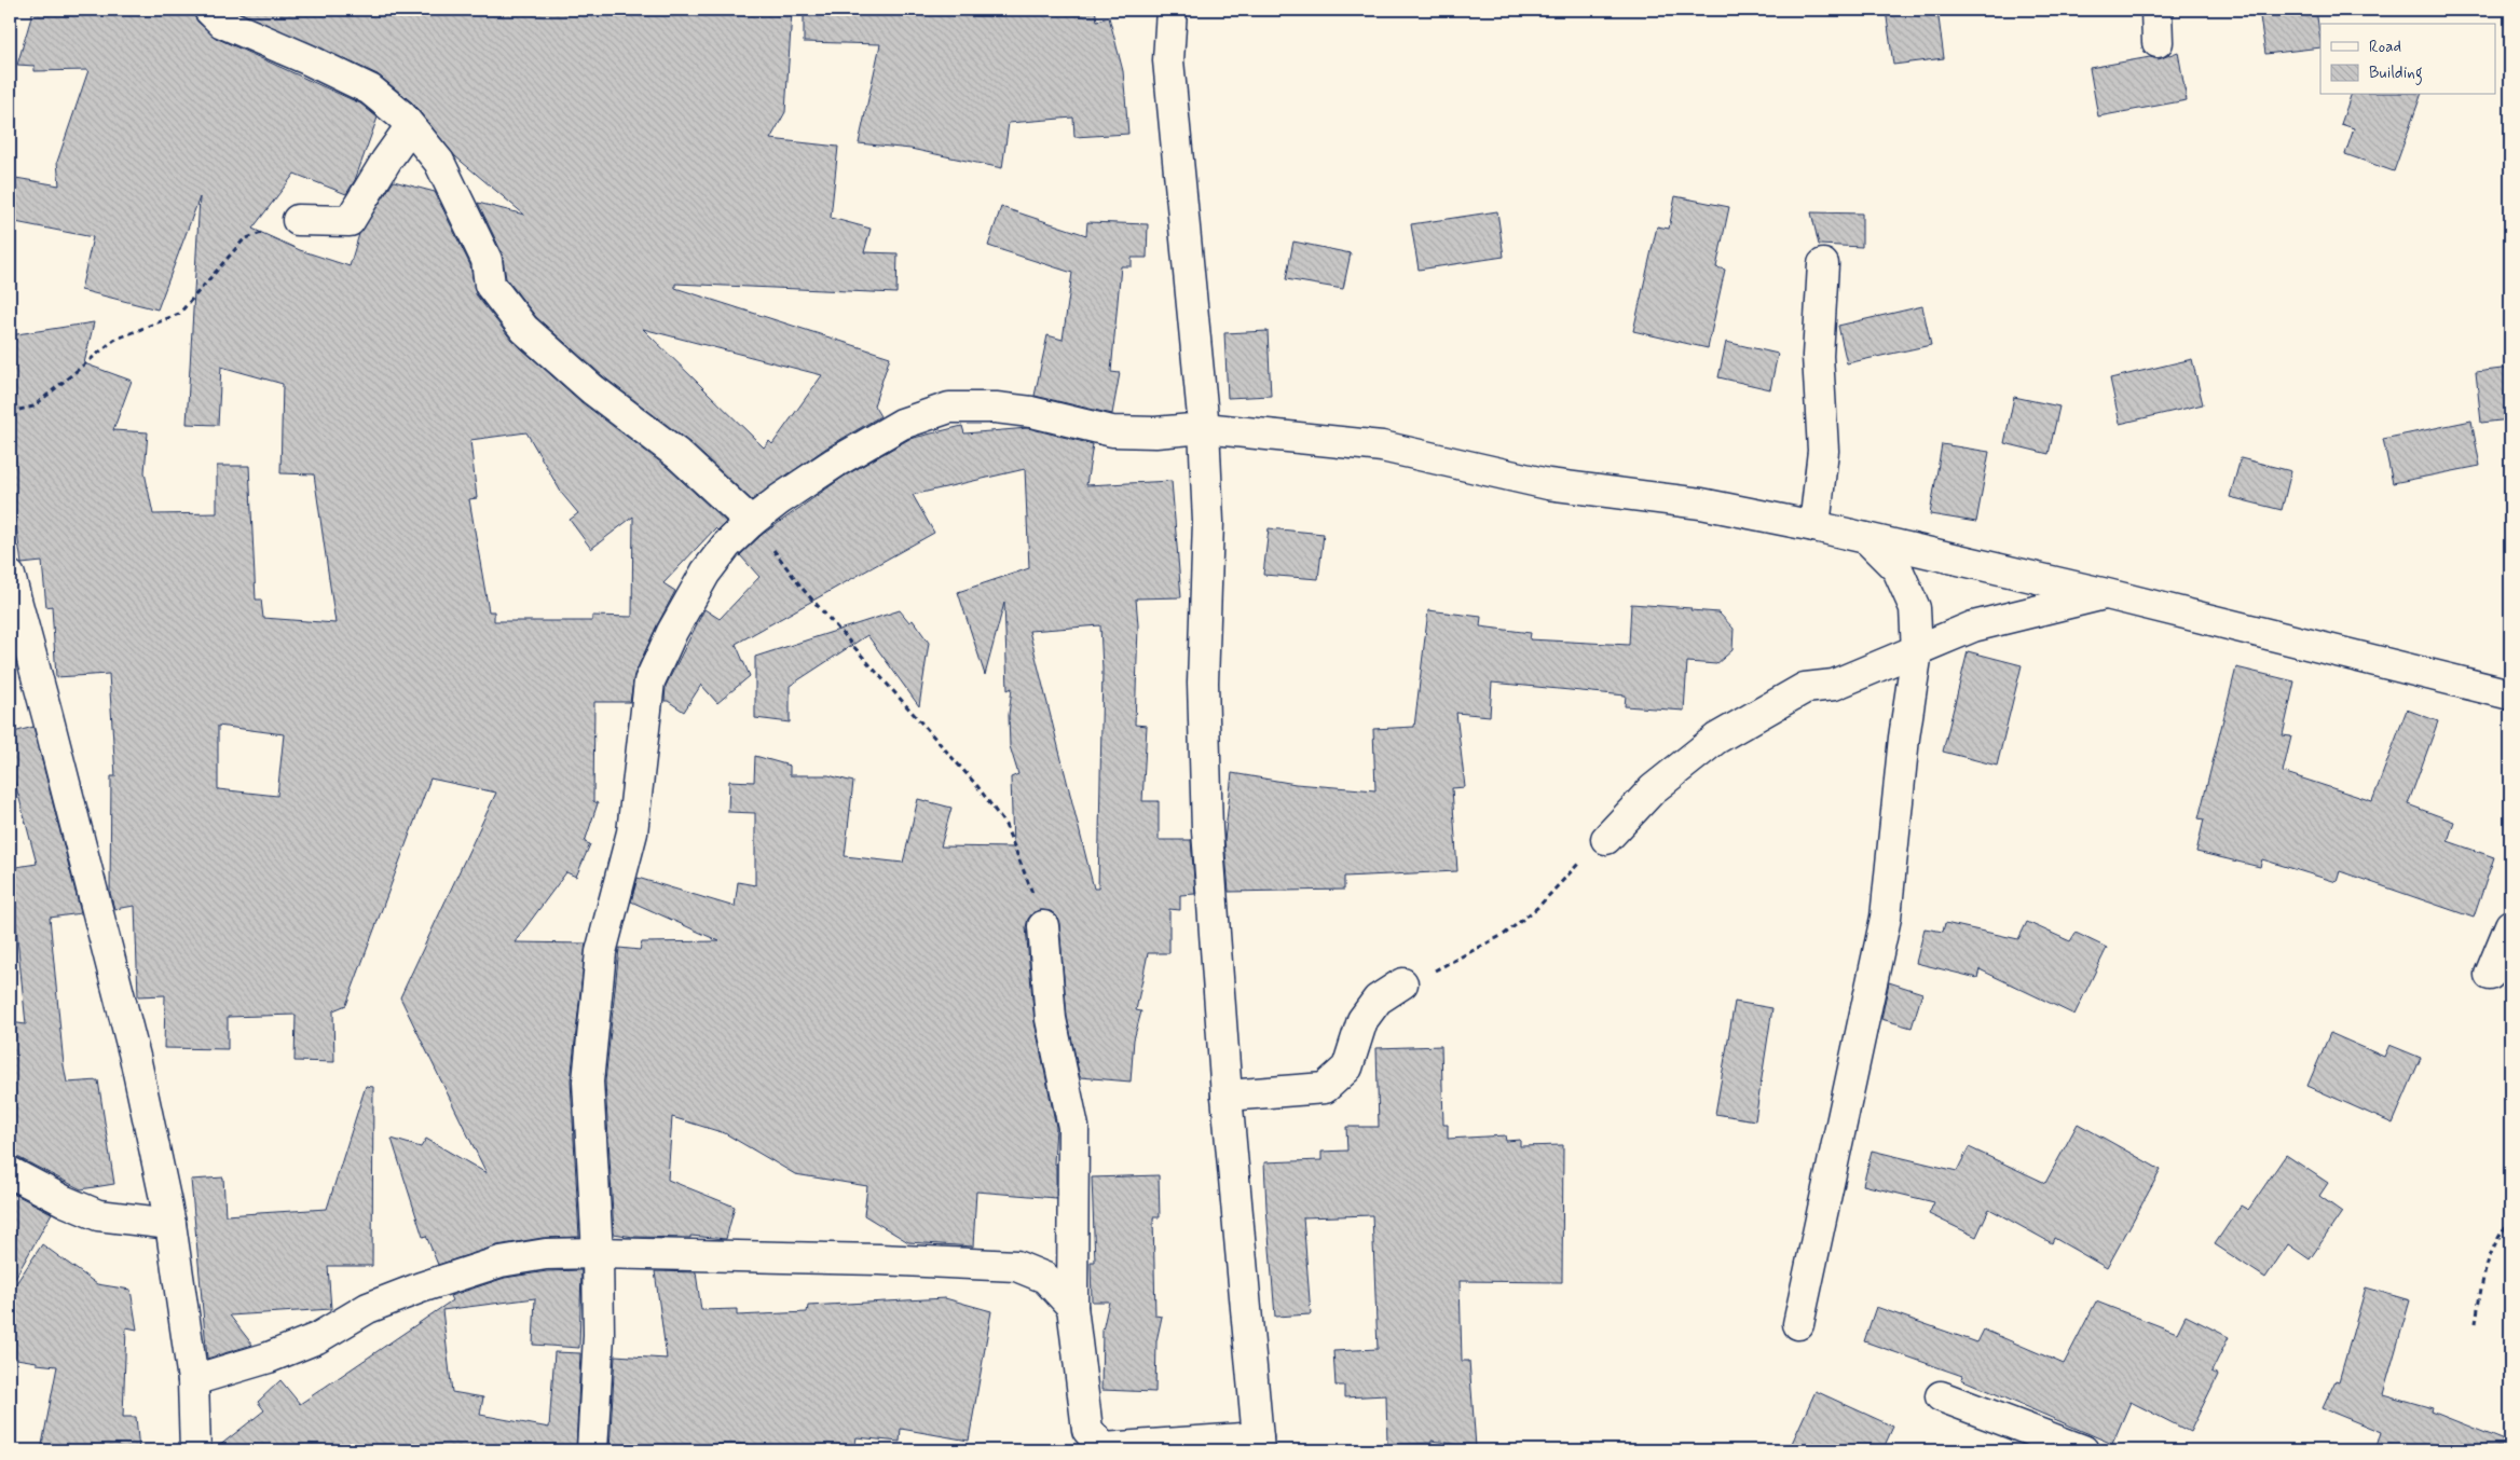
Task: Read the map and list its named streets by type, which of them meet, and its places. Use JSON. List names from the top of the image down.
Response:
{
  "legend": ["Road", "Building"]
}
